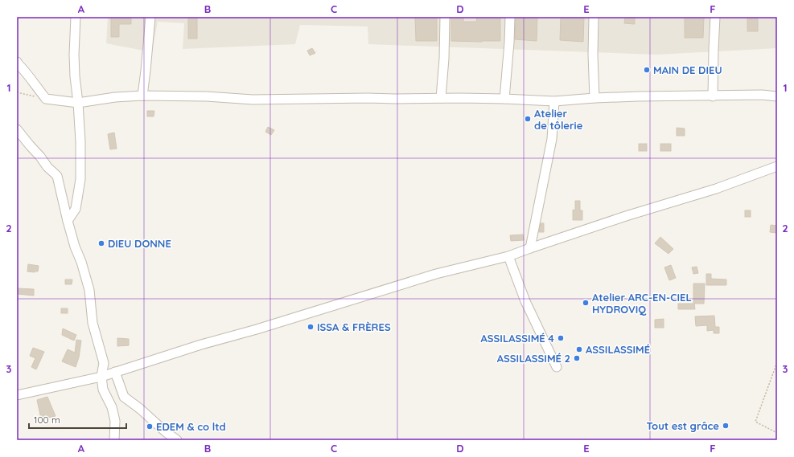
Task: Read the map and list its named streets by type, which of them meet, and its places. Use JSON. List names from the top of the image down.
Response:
{
  "places": [
    "MAIN DE DIEU",
    "Atelier de tôlerie",
    "DIEU DONNE",
    "Atelier ARC-EN-CIEL HYDROVIQ",
    "ISSA & FRÈRES",
    "ASSILASSIMÉ 4",
    "ASSILASSIMÉ",
    "ASSILASSIMÉ 2",
    "Tout est grâce",
    "EDEM & co ltd"
  ],
  "scale_bar": "100 m",
  "grid": {
    "columns": [
      "A",
      "B",
      "C",
      "D",
      "E",
      "F"
    ],
    "rows": ["1", "2", "3"]
  }
}
